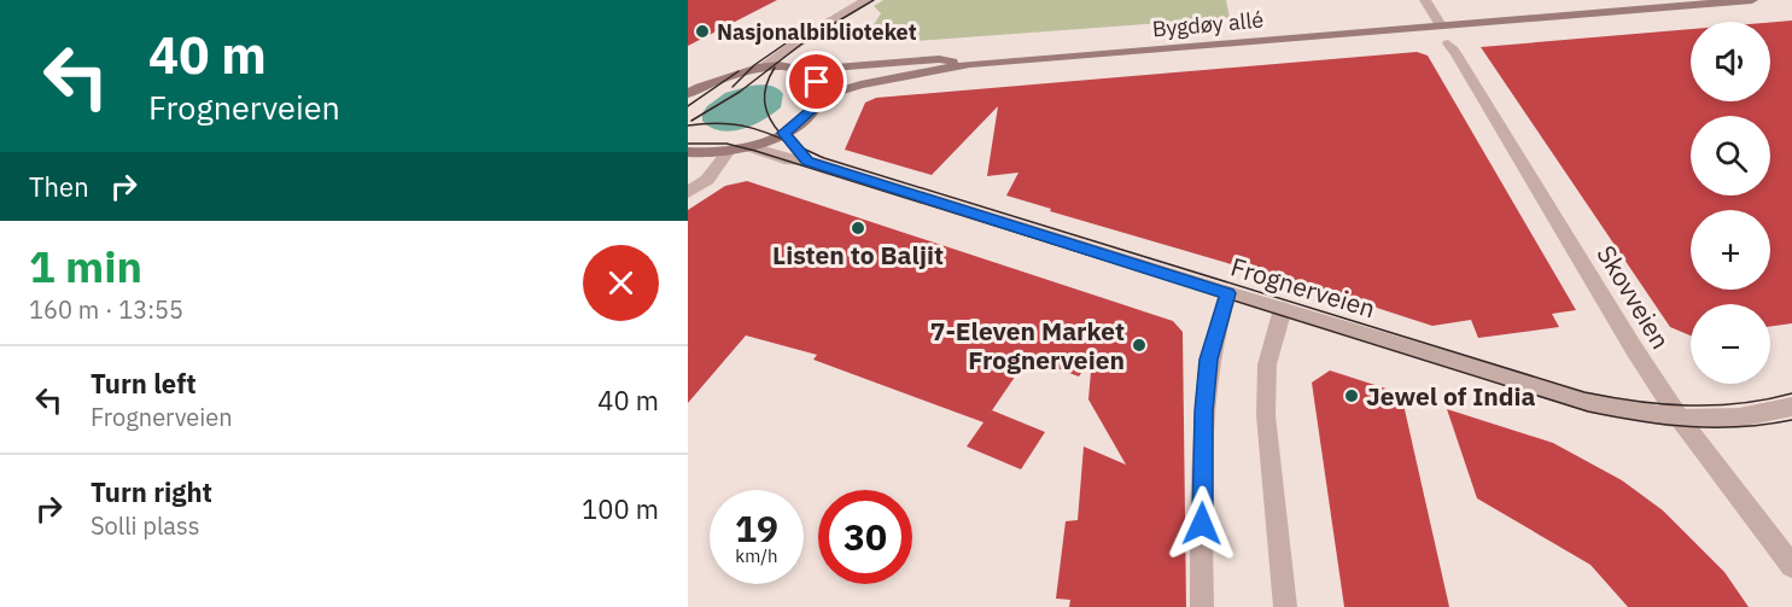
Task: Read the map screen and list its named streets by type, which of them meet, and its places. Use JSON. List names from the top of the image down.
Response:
{
  "streets": {
    "main road": ["Bygdøy allé"],
    "street": ["Frognerveien", "Skovveien"]
  },
  "crossings": [
    ["Frognerveien", "Skovveien"]
  ],
  "places": [
    "Nasjonalbiblioteket",
    "Listen to Baljit",
    "7-Eleven Market Frognerveien",
    "Jewel of India"
  ],
  "page": {
    "turn": ["40 m", "Frognerveien"],
    "map_buttons": ["+", "−"],
    "then": "Then",
    "heading": ["1 min", "160 m · 13:55"],
    "list": [
      {
        "name": "Turn left",
        "note": "Frognerveien",
        "value": "40 m"
      },
      {
        "name": "Turn right",
        "note": "Solli plass",
        "value": "100 m"
      }
    ],
    "speed": "19 km/h",
    "limit": "30"
  }
}
